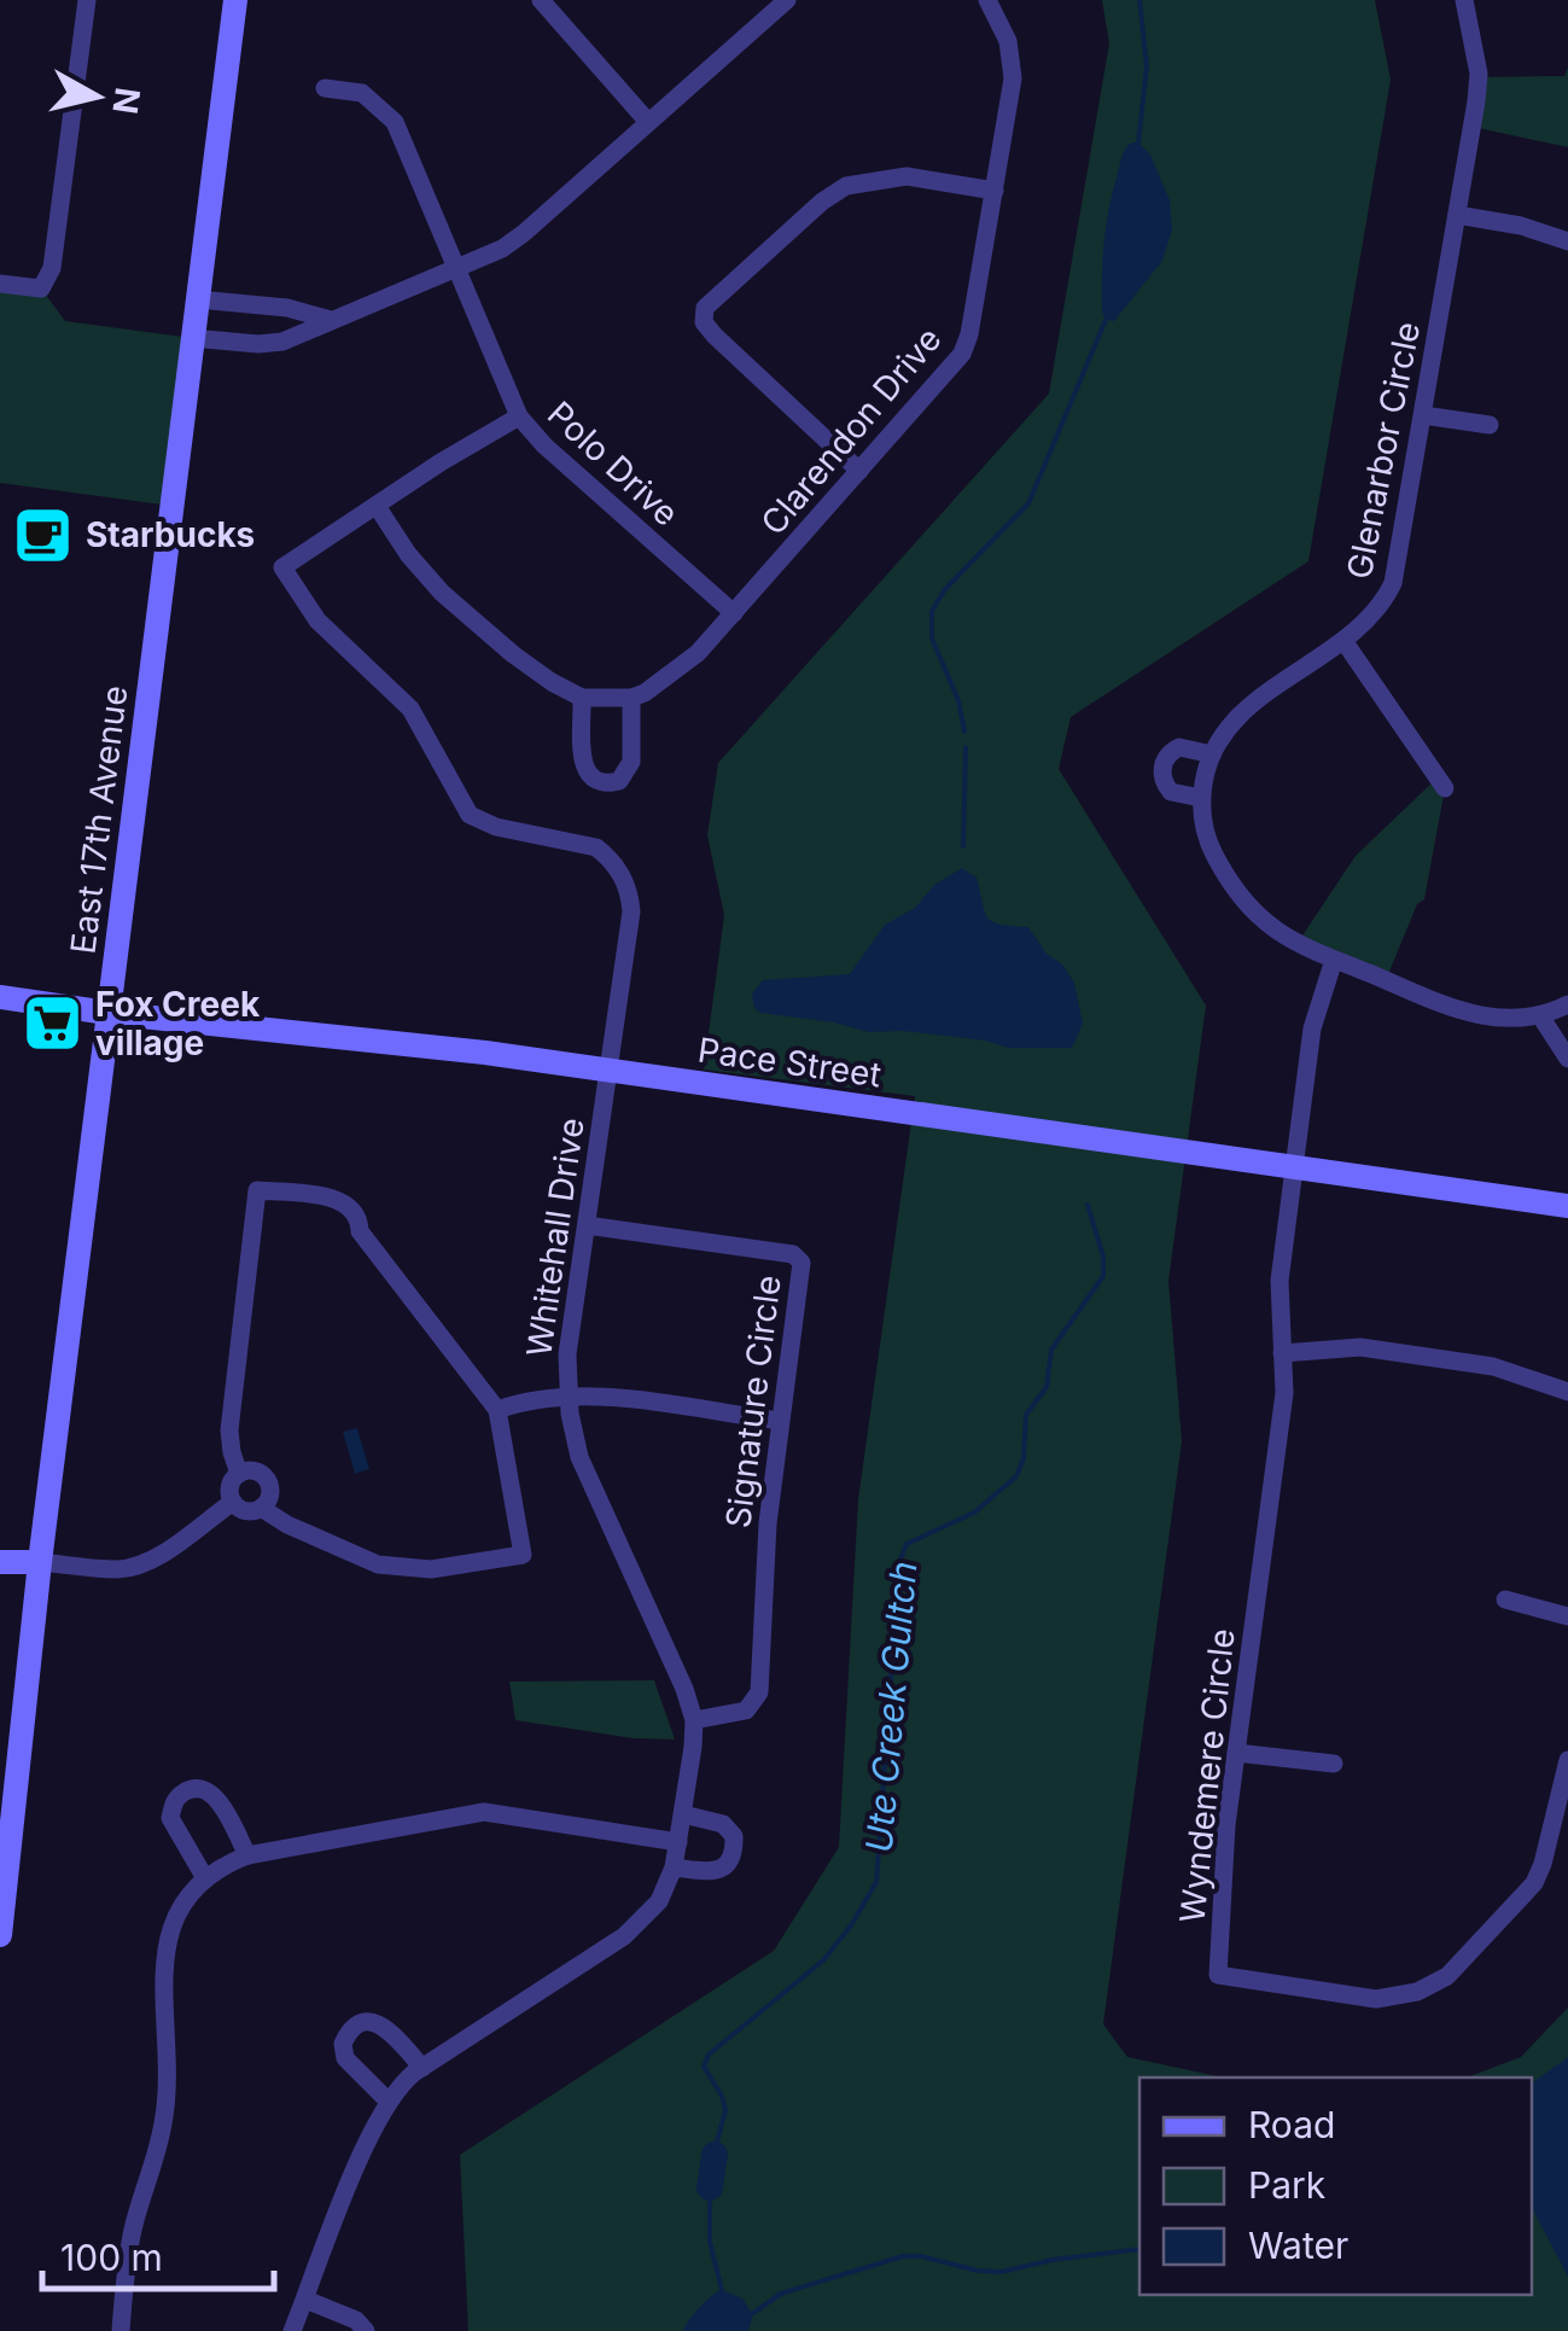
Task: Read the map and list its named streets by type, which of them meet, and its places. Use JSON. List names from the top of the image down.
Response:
{
  "streets": {
    "main road": ["East 17th Avenue", "Pace Street"],
    "street": [
      "Clarendon Drive",
      "Glenarbor Circle",
      "Polo Drive",
      "Whitehall Drive",
      "Signature Circle",
      "Wyndemere Circle"
    ]
  },
  "crossings": [
    ["Clarendon Drive", "Polo Drive"],
    ["Glenarbor Circle", "Wyndemere Circle"],
    ["Polo Drive", "Whitehall Drive"],
    ["East 17th Avenue", "Pace Street"],
    ["Pace Street", "Whitehall Drive"],
    ["Pace Street", "Wyndemere Circle"],
    ["Whitehall Drive", "Signature Circle"]
  ],
  "water": ["Ute Creek Gultch"],
  "places": {
    "cafe": ["Starbucks"],
    "supermarket": ["Fox Creek village"]
  },
  "legend": ["Road", "Park", "Water"],
  "scale_bar": "100 m",
  "north": "right"
}
